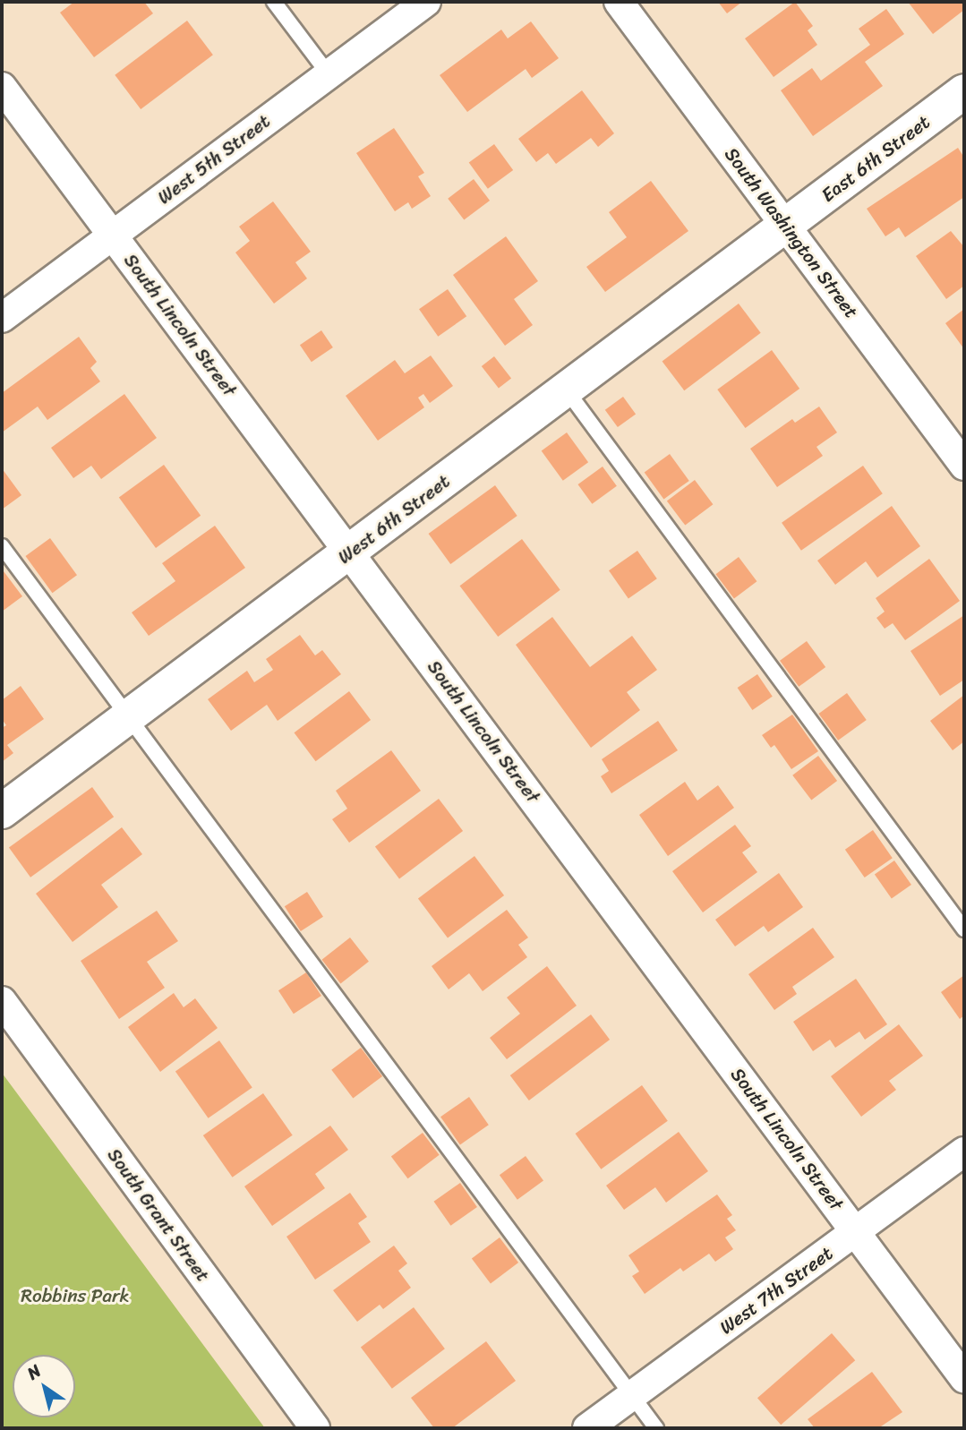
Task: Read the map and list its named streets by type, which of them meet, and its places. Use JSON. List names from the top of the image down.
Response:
{
  "streets": {
    "street": [
      "East 6th Street",
      "West 5th Street",
      "South Washington Street",
      "South Lincoln Street",
      "West 6th Street",
      "South Grant Street",
      "West 7th Street"
    ]
  },
  "crossings": [
    ["East 6th Street", "South Washington Street"],
    ["East 6th Street", "West 6th Street"],
    ["West 5th Street", "South Lincoln Street"],
    ["South Washington Street", "West 6th Street"],
    ["South Lincoln Street", "West 6th Street"],
    ["South Lincoln Street", "West 7th Street"]
  ],
  "parks": ["Robbins Park"],
  "north": "top left"
}
